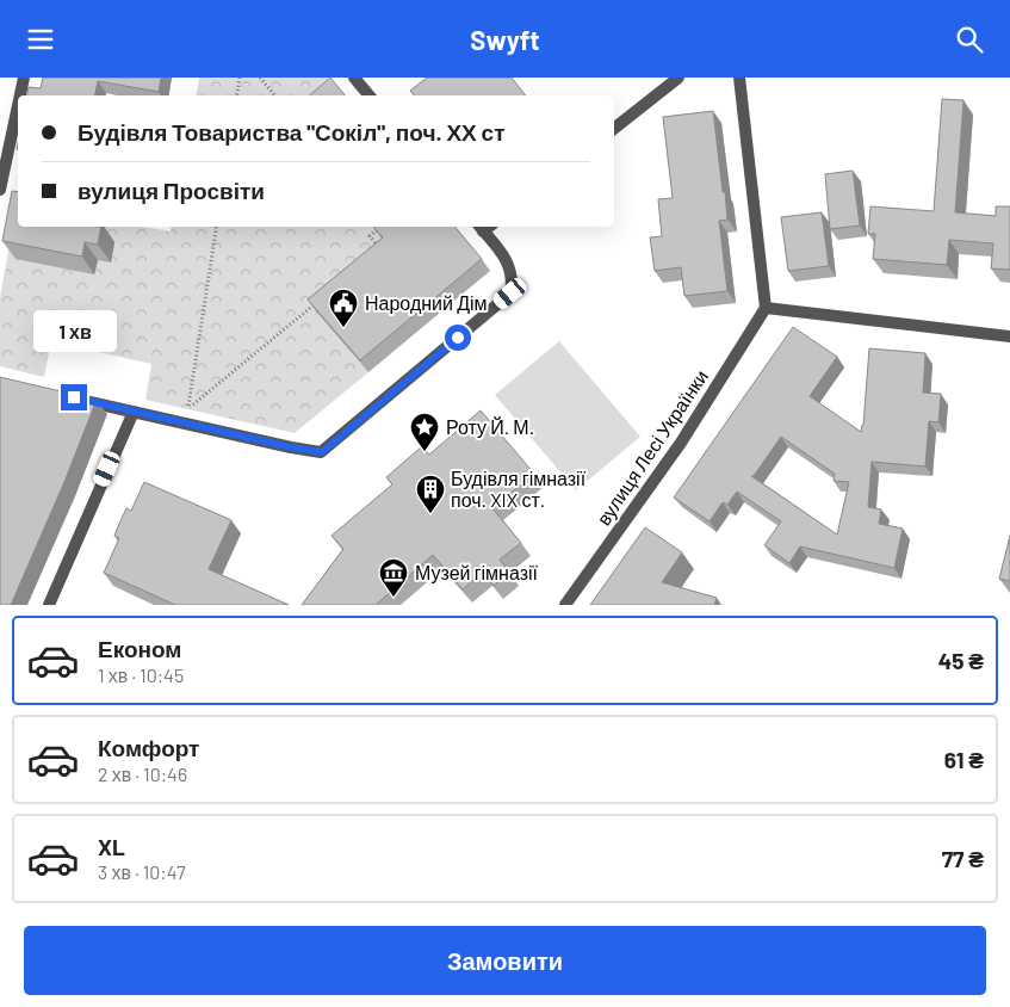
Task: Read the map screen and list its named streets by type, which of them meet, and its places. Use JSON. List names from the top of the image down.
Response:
{
  "streets": {
    "street": ["вулиця Лесі Українки"]
  },
  "places": {
    "public building": ["Народний Дім"],
    "place": ["Роту Й. М."],
    "building": ["Будівля гімназії поч. XIX ст."],
    "museum": ["Музей гімназії"]
  },
  "page": {
    "header": "Swyft",
    "banner": ["Будівля Товариства \"Сокіл\", поч. ХХ ст", "вулиця Просвіти"],
    "bubble": "1 хв",
    "list": [
      {
        "name": "Економ",
        "note": "1 хв · 10:45",
        "value": "45 ₴"
      },
      {
        "name": "Комфорт",
        "note": "2 хв · 10:46",
        "value": "61 ₴"
      },
      {
        "name": "XL",
        "note": "3 хв · 10:47",
        "value": "77 ₴"
      }
    ],
    "buttons": "Замовити"
  }
}
